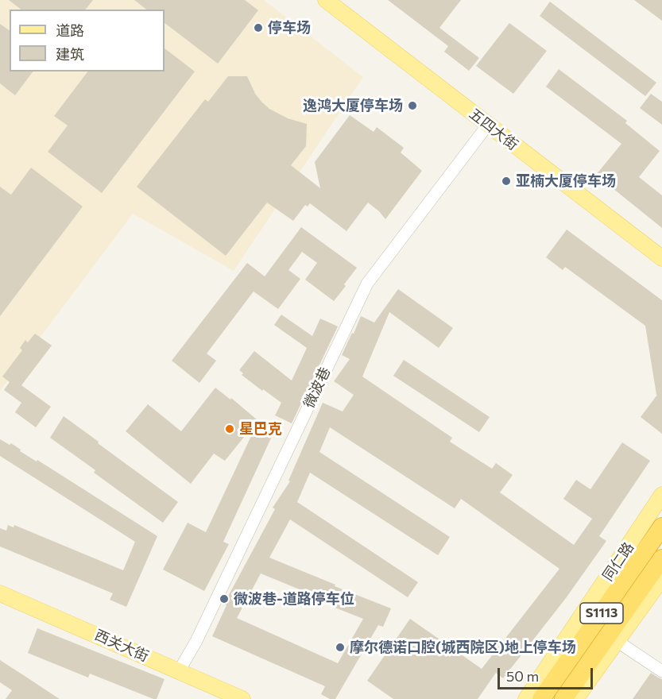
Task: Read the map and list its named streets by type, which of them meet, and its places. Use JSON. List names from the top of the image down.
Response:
{
  "streets": {
    "highway": ["S1113"],
    "main road": ["五四大街", "同仁路", "西关大街"],
    "street": ["微波巷"]
  },
  "crossings": [
    ["五四大街", "微波巷"],
    ["微波巷", "西关大街"]
  ],
  "places": [
    "停车场",
    "逸鸿大厦停车场",
    "亚楠大厦停车场",
    "星巴克",
    "微波巷-道路停车位",
    "摩尔德诺口腔(城西院区)地上停车场"
  ],
  "legend": ["道路", "建筑"],
  "scale_bar": "50 m"
}
